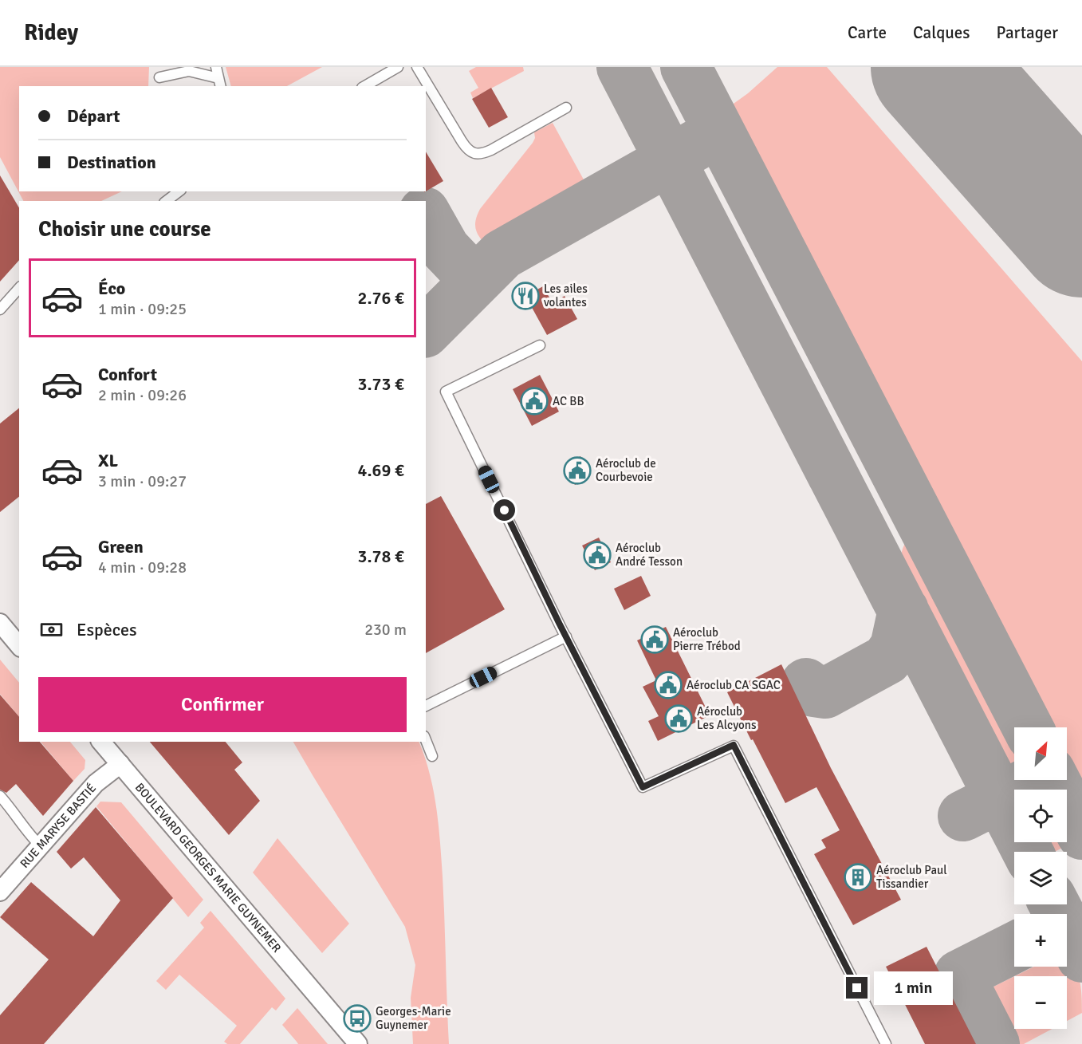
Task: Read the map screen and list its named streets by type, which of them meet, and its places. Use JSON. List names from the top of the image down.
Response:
{
  "streets": {
    "street": ["RUE MARYSE BASTIÉ", "BOULEVARD GEORGES MARIE GUYNEMER"]
  },
  "crossings": [
    ["RUE MARYSE BASTIÉ", "BOULEVARD GEORGES MARIE GUYNEMER"]
  ],
  "places": {
    "restaurant": ["Les ailes volantes"],
    "public building": [
      "AC BB",
      "Aéroclub de Courbevoie",
      "Aéroclub André Tesson",
      "Aéroclub Pierre Trébod",
      "Aéroclub CA SGAC",
      "Aéroclub Les Alcyons"
    ],
    "building": ["Aéroclub Paul Tissandier"],
    "bus stop": ["Georges-Marie Guynemer"]
  },
  "north": "top right",
  "page": {
    "header": "Ridey",
    "nav": ["Carte", "Calques", "Partager"],
    "banner": ["Départ", "Destination"],
    "heading": "Choisir une course",
    "list": [
      {
        "name": "Éco",
        "note": "1 min · 09:25",
        "value": "2.76 €"
      },
      {
        "name": "Confort",
        "note": "2 min · 09:26",
        "value": "3.73 €"
      },
      {
        "name": "XL",
        "note": "3 min · 09:27",
        "value": "4.69 €"
      },
      {
        "name": "Green",
        "note": "4 min · 09:28",
        "value": "3.78 €"
      }
    ],
    "pay": ["Espèces", "230 m"],
    "buttons": "Confirmer",
    "map_buttons": ["+", "−"],
    "bubble": "1 min"
  }
}
